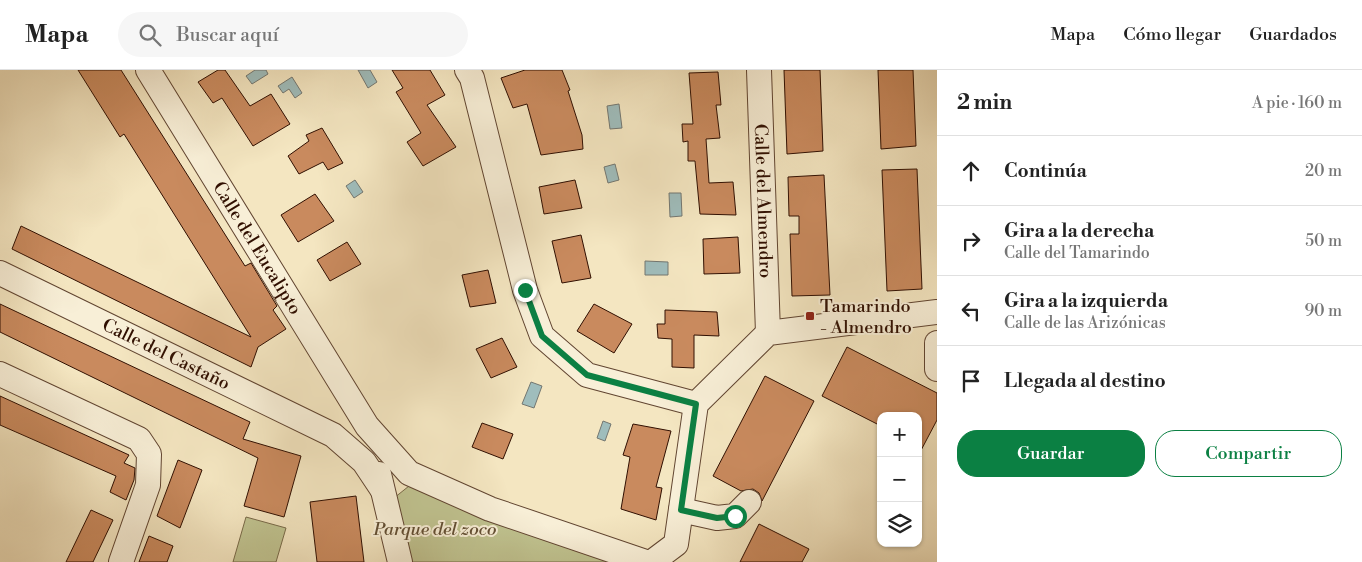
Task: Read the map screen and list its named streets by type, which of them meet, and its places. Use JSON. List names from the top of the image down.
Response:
{
  "streets": {
    "street": ["Calle del Almendro", "Calle del Eucalipto", "Calle del Castaño"]
  },
  "parks": ["Parque del zoco"],
  "places": {
    "transit": ["Tamarindo - Almendro"]
  },
  "page": {
    "header": "Mapa",
    "search": "Buscar aquí",
    "nav": ["Mapa", "Cómo llegar", "Guardados"],
    "heading": ["2 min", "A pie · 160 m"],
    "list": [
      ["Continúa", "20 m"],
      ["Gira a la derecha", "Calle del Tamarindo", "50 m"],
      ["Gira a la izquierda", "Calle de las Arizónicas", "90 m"],
      "Llegada al destino"
    ],
    "map_buttons": ["+", "−"],
    "buttons": ["Guardar", "Compartir"]
  }
}
